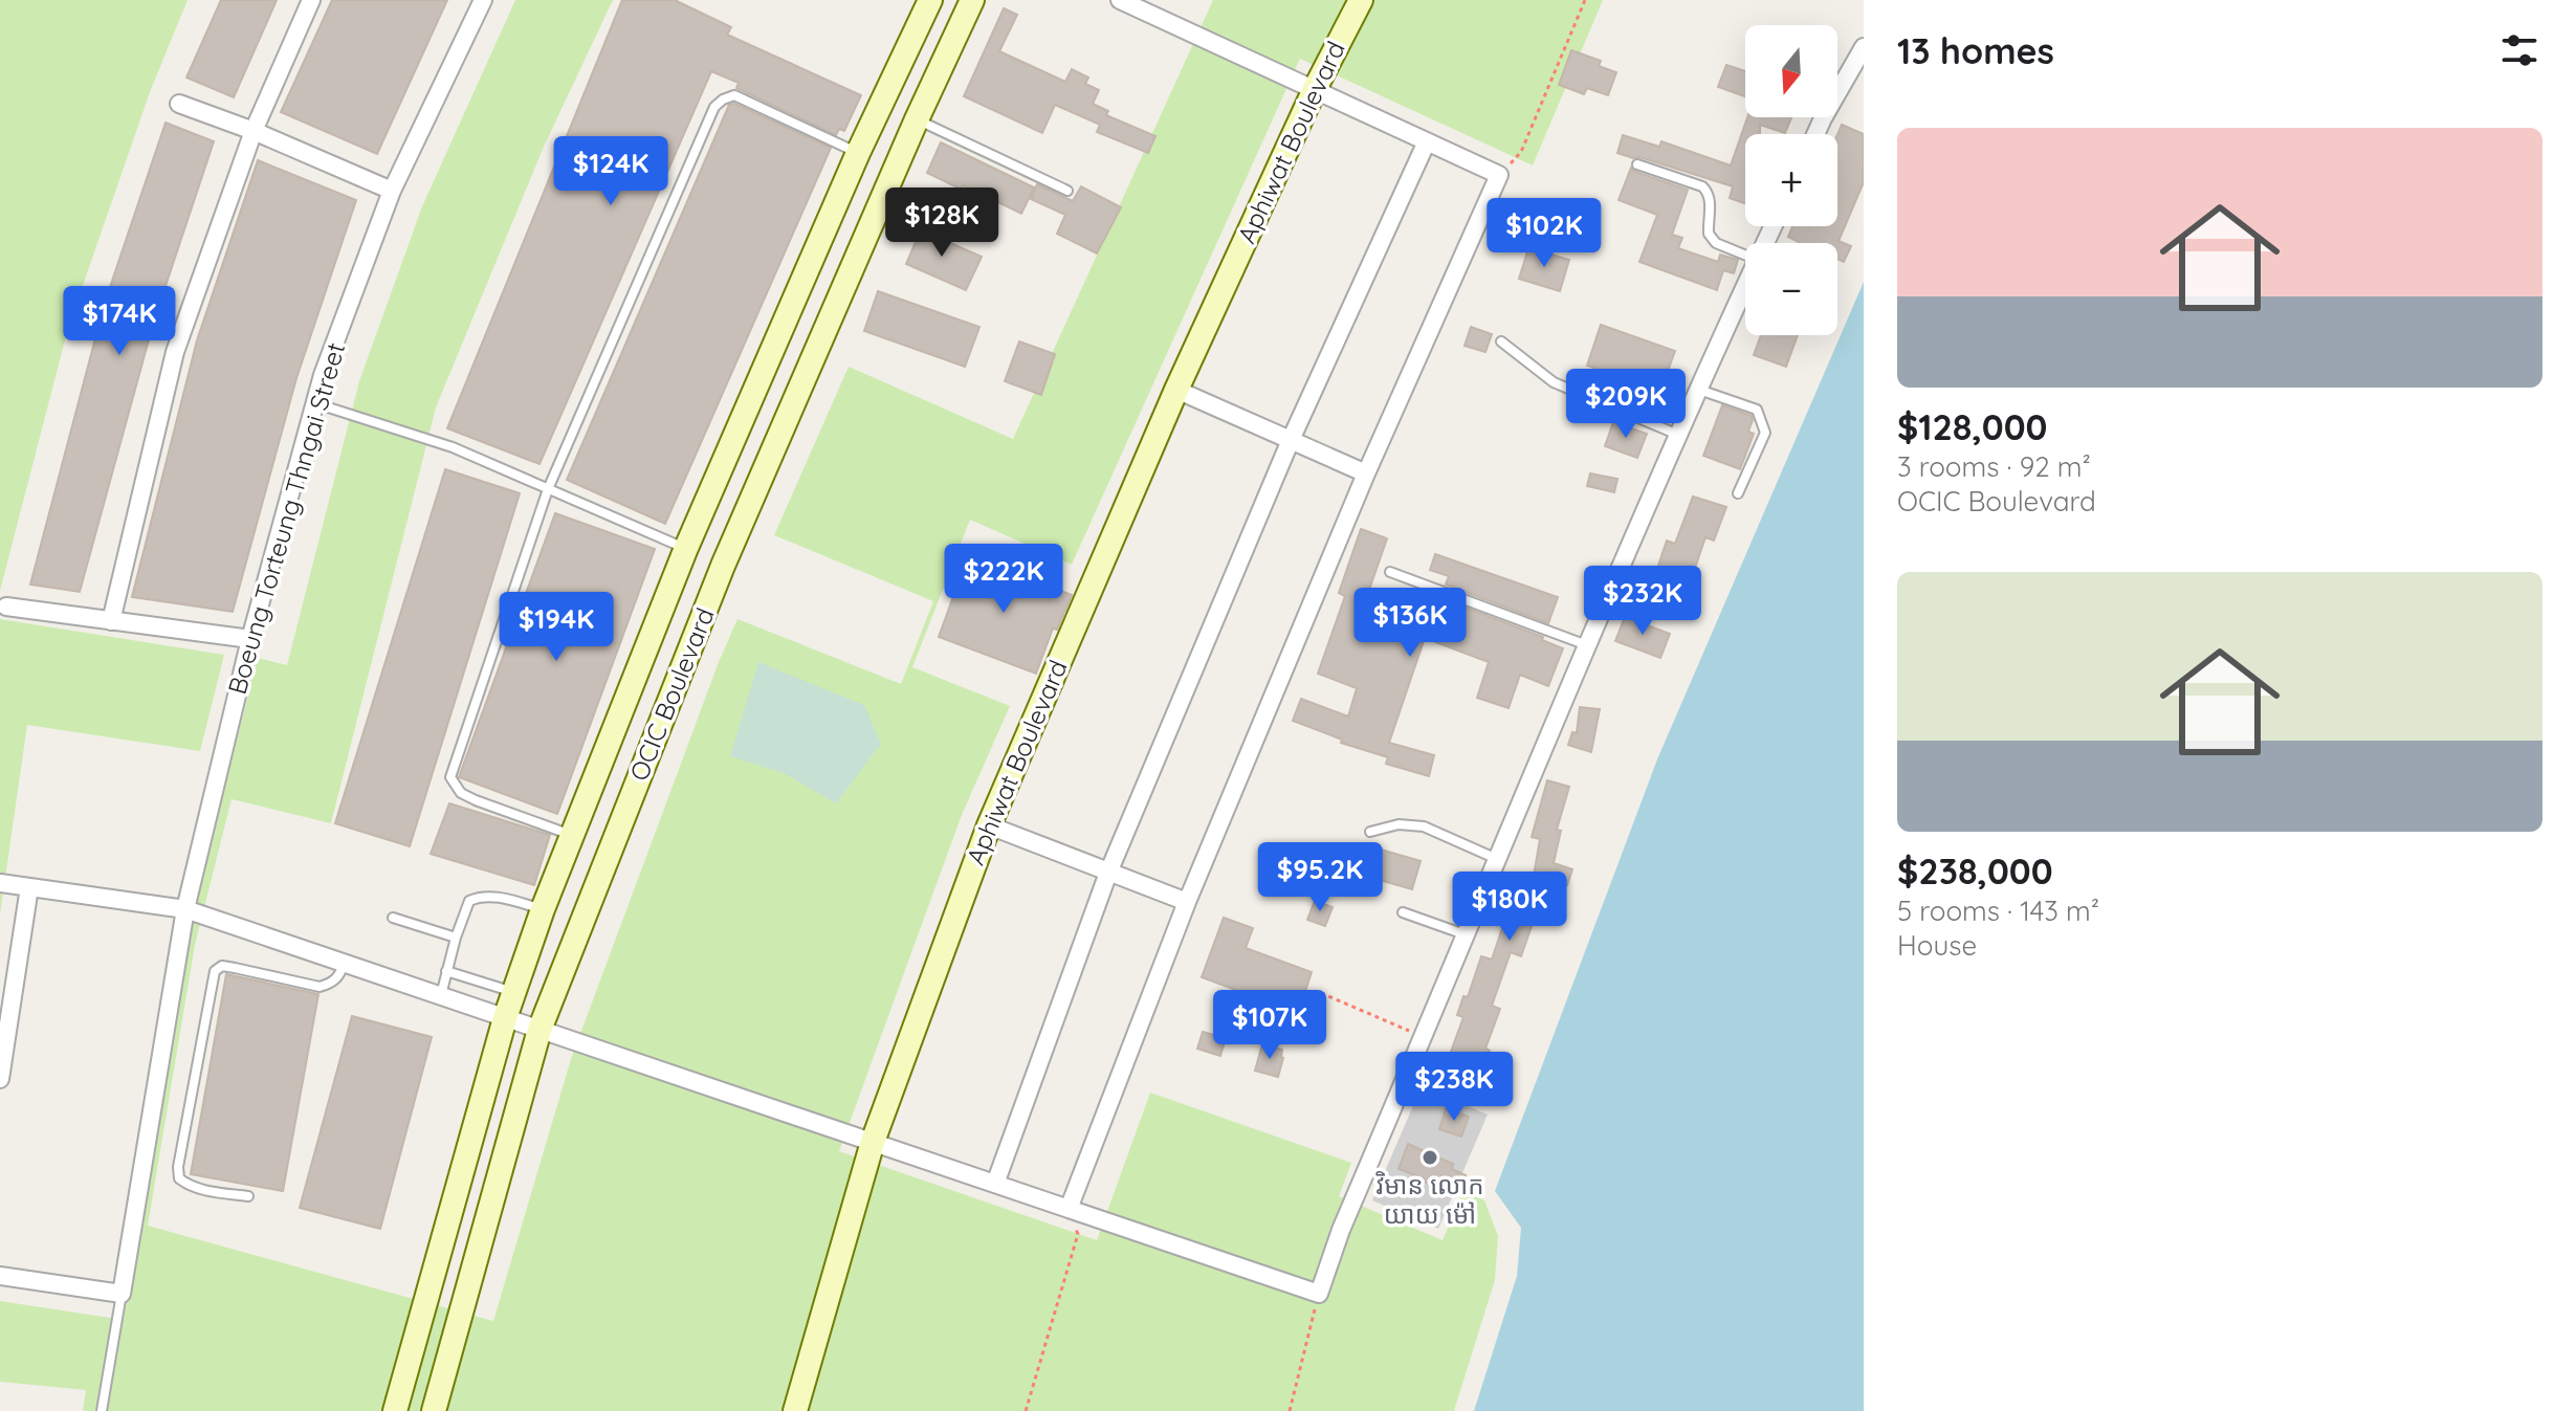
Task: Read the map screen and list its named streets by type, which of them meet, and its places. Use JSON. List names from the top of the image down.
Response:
{
  "streets": {
    "street": ["Aphiwat Boulevard", "Boeung Torteung Thngai Street", "OCIC Boulevard"]
  },
  "places": ["វិមាន លោក យាយ ម៉ៅ"],
  "north": "bottom",
  "page": {
    "heading": "13 homes",
    "map_buttons": ["+", "−"],
    "list": [
      {
        "name": "$128,000",
        "note": "3 rooms · 92 m² · OCIC Boulevard"
      },
      {
        "name": "$238,000",
        "note": "5 rooms · 143 m² · House"
      }
    ],
    "price": [
      "$124K",
      "$128K",
      "$102K",
      "$174K",
      "$209K",
      "$222K",
      "$232K",
      "$136K",
      "$194K",
      "$95.2K",
      "$180K",
      "$107K",
      "$238K"
    ]
  }
}
